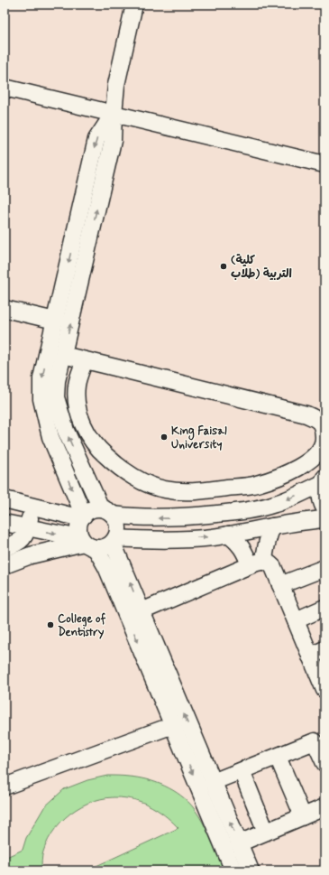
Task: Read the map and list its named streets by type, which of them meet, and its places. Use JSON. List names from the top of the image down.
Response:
{
  "places": ["(كلية التربية (طلاب", "King Faisal University", "College of Dentistry"]
}
